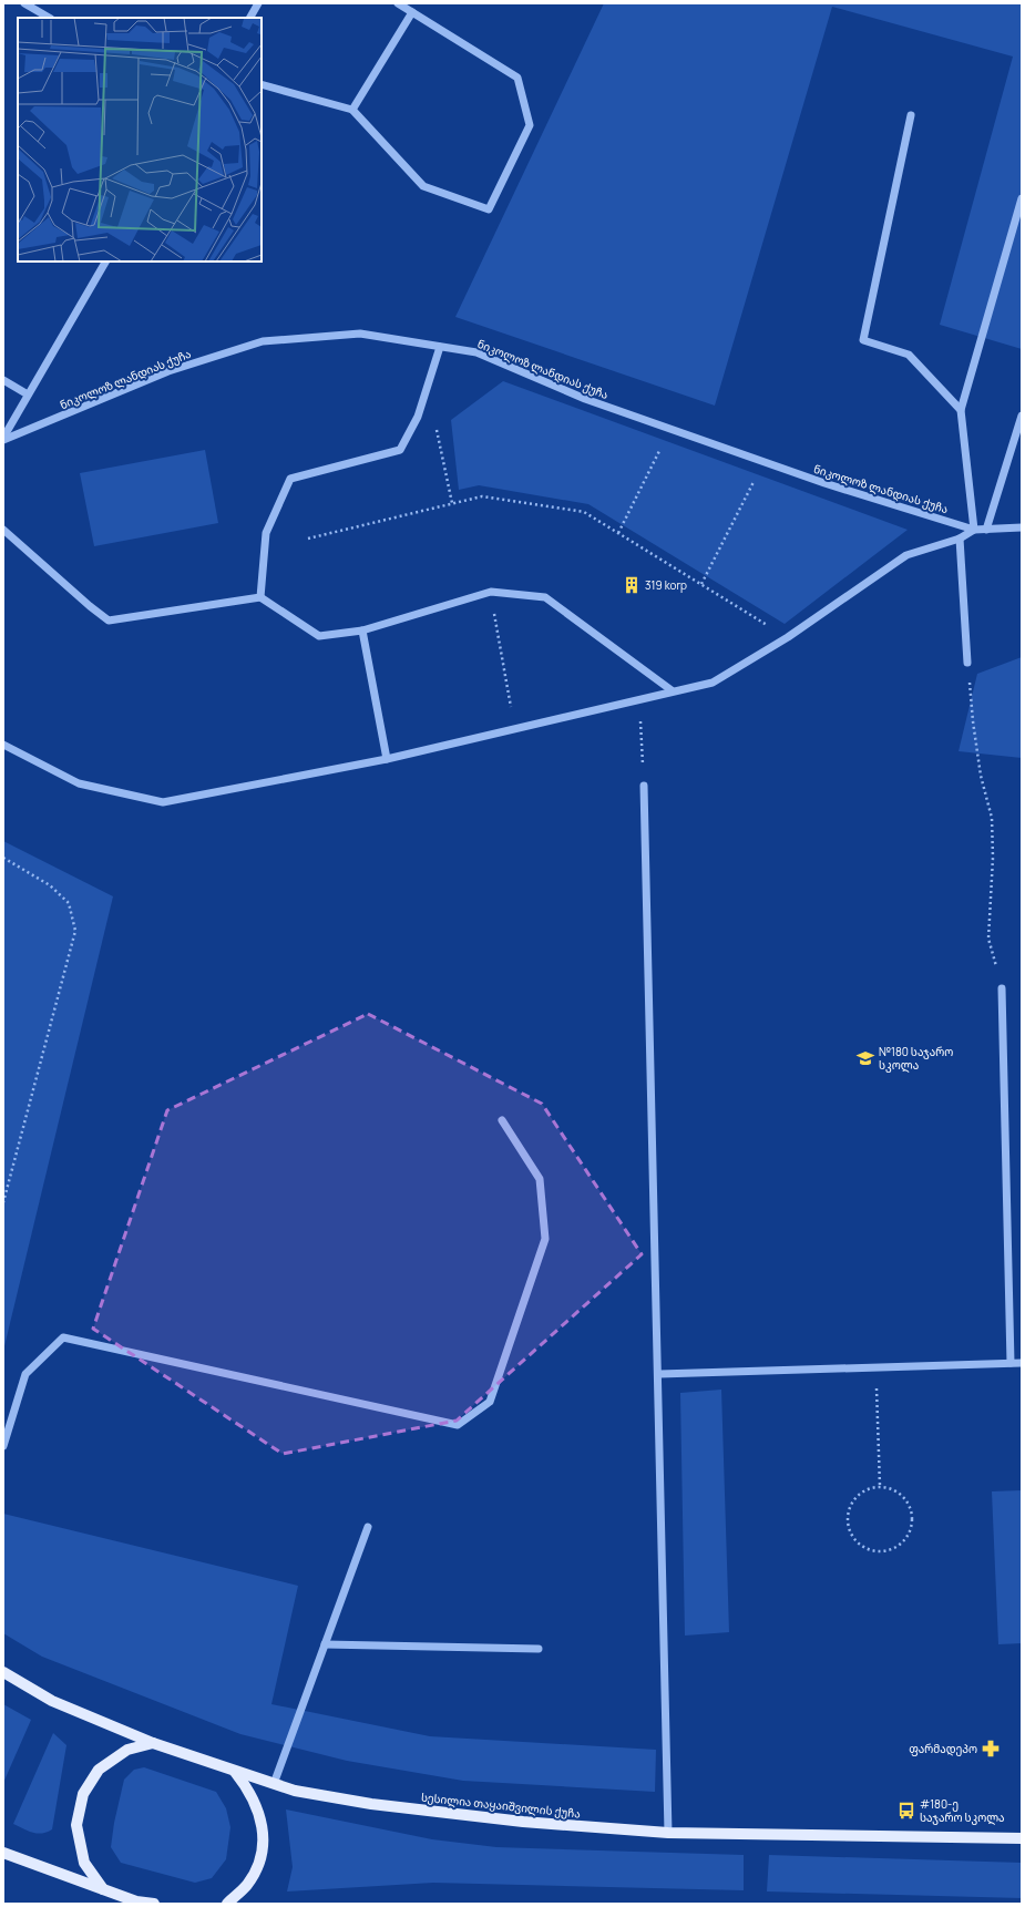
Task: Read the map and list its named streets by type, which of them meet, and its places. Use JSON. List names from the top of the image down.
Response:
{
  "streets": {
    "main road": ["სესილია თაყაიშვილის ქუჩა"],
    "street": ["ნიკოლოზ ლანდიას ქუჩა"]
  },
  "places": {
    "building": ["319 korp"],
    "school or university": ["№180 საჯარო სკოლა"],
    "pharmacy": ["ფარმადეპო"],
    "bus stop": ["#180-ე საჯარო სკოლა"]
  }
}
